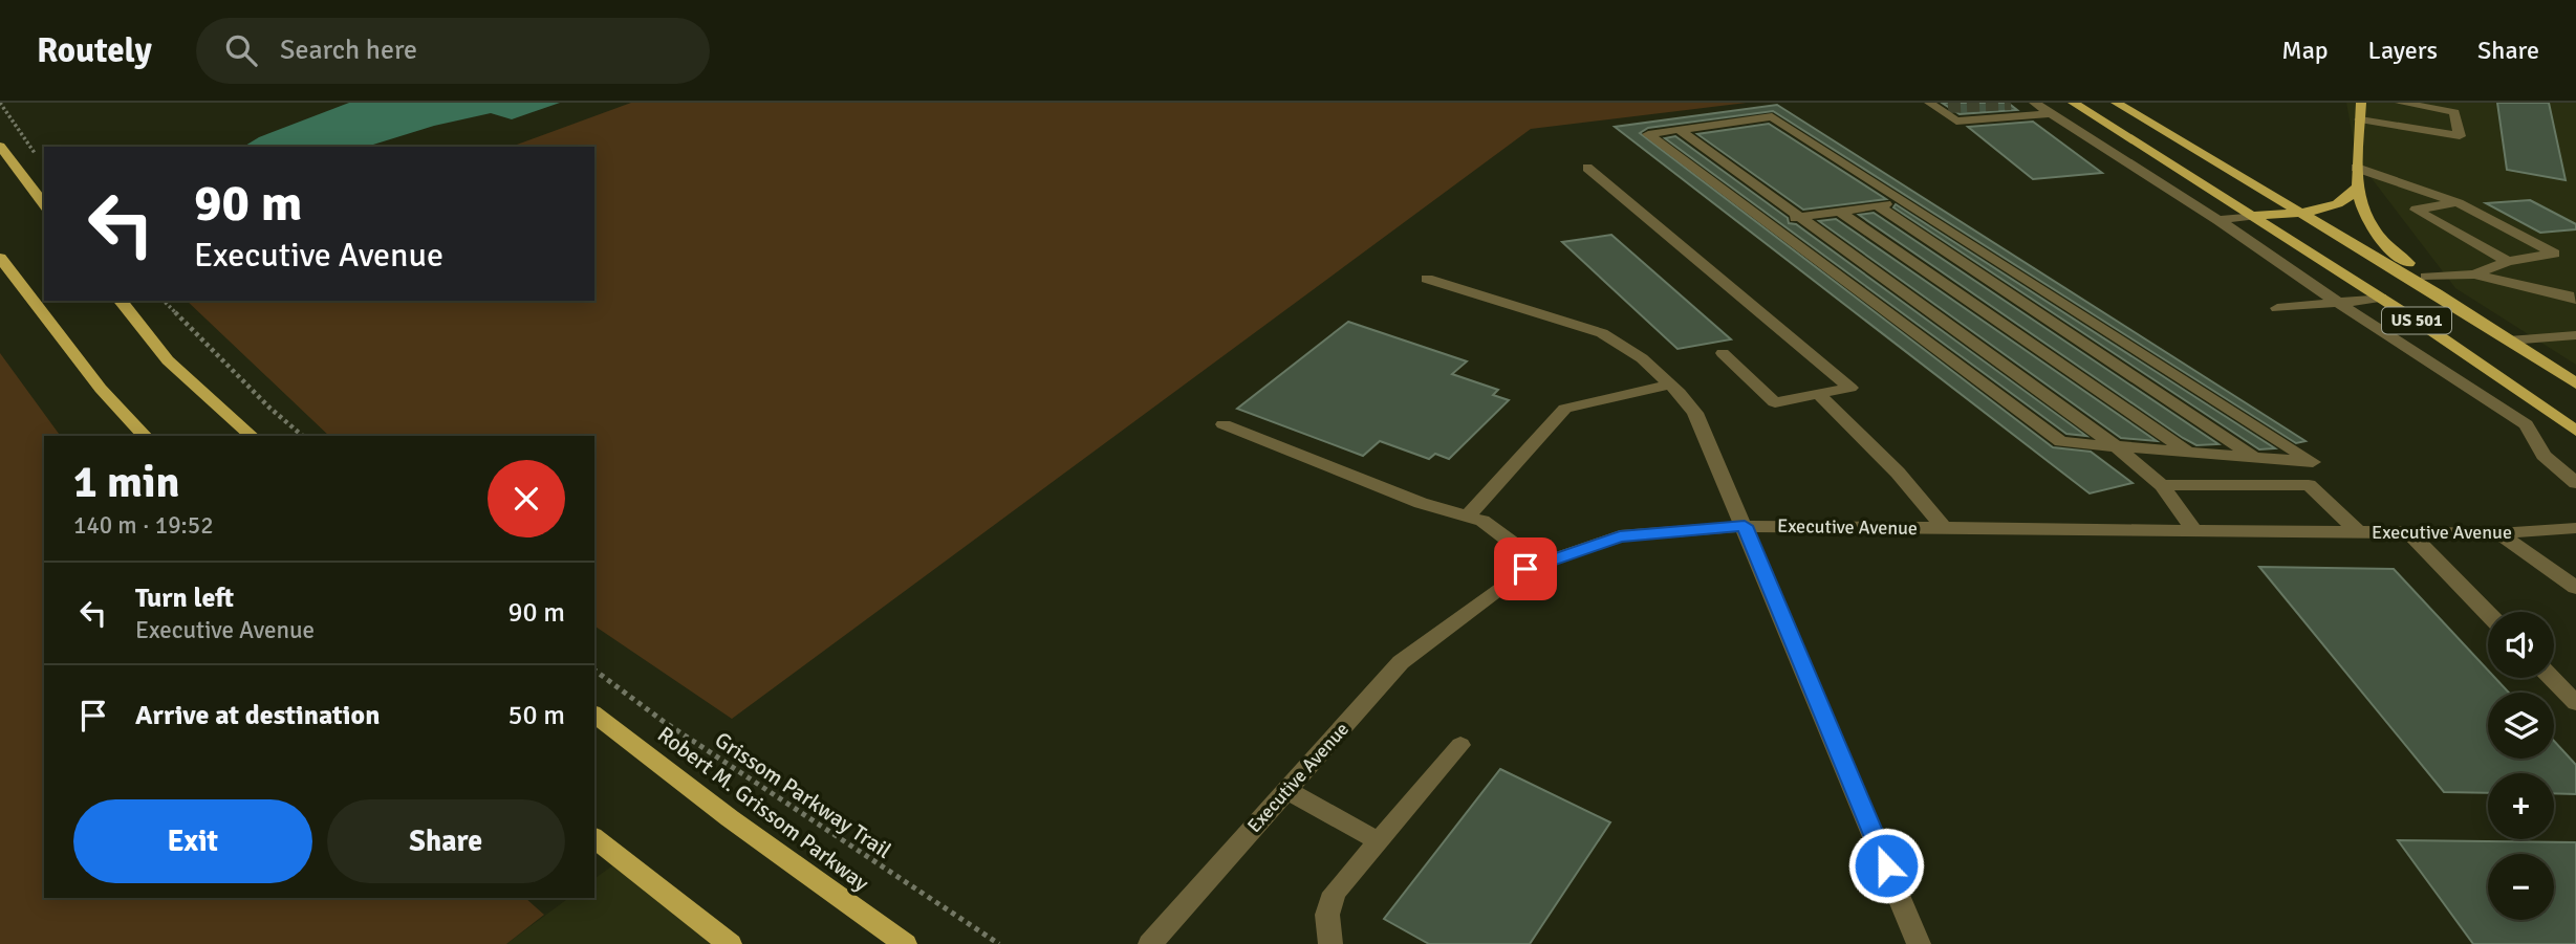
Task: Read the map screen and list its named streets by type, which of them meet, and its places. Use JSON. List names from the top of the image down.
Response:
{
  "streets": {
    "main road": ["US 501", "Robert M. Grissom Parkway"],
    "street": ["Executive Avenue"],
    "path": ["Grissom Parkway Trail"]
  },
  "page": {
    "header": "Routely",
    "search": "Search here",
    "nav": ["Map", "Layers", "Share"],
    "turn": ["90 m", "Executive Avenue"],
    "heading": ["1 min", "140 m · 19:52"],
    "list": [
      {
        "name": "Turn left",
        "note": "Executive Avenue",
        "value": "90 m"
      },
      {
        "name": "Arrive at destination",
        "value": "50 m"
      }
    ],
    "map_buttons": ["+", "−"],
    "buttons": ["Exit", "Share"]
  }
}
